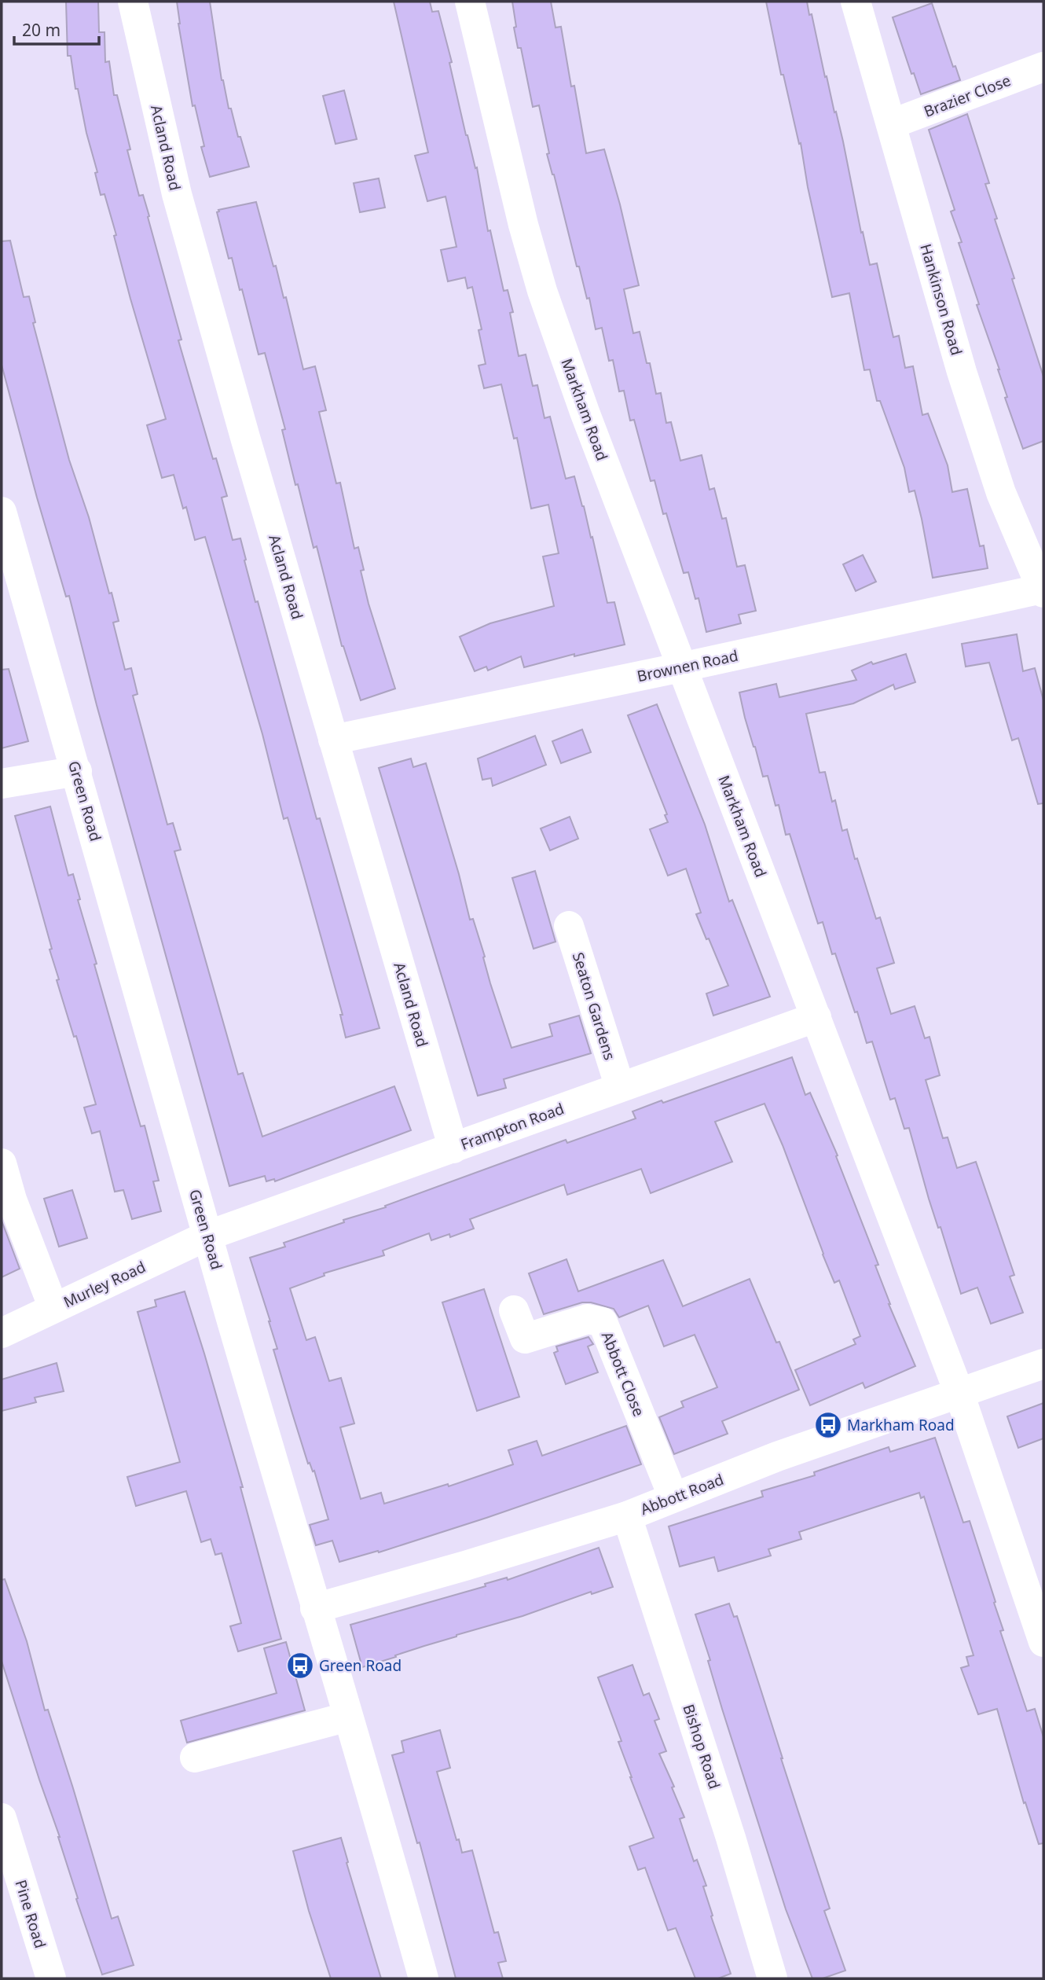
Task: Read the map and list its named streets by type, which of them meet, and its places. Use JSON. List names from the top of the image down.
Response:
{
  "streets": {
    "street": [
      "Brazier Close",
      "Acland Road",
      "Hankinson Road",
      "Markham Road",
      "Brownen Road",
      "Green Road",
      "Seaton Gardens",
      "Frampton Road",
      "Murley Road",
      "Abbott Close",
      "Abbott Road",
      "Bishop Road",
      "Pine Road"
    ]
  },
  "crossings": [
    ["Brazier Close", "Hankinson Road"],
    ["Acland Road", "Brownen Road"],
    ["Acland Road", "Frampton Road"],
    ["Hankinson Road", "Brownen Road"],
    ["Markham Road", "Brownen Road"],
    ["Markham Road", "Frampton Road"],
    ["Markham Road", "Abbott Road"],
    ["Green Road", "Frampton Road"],
    ["Green Road", "Murley Road"],
    ["Green Road", "Abbott Road"],
    ["Seaton Gardens", "Frampton Road"],
    ["Frampton Road", "Murley Road"],
    ["Abbott Close", "Abbott Road"],
    ["Abbott Road", "Bishop Road"]
  ],
  "places": {
    "bus stop": ["Markham Road", "Green Road"]
  },
  "scale_bar": "20 m"
}
